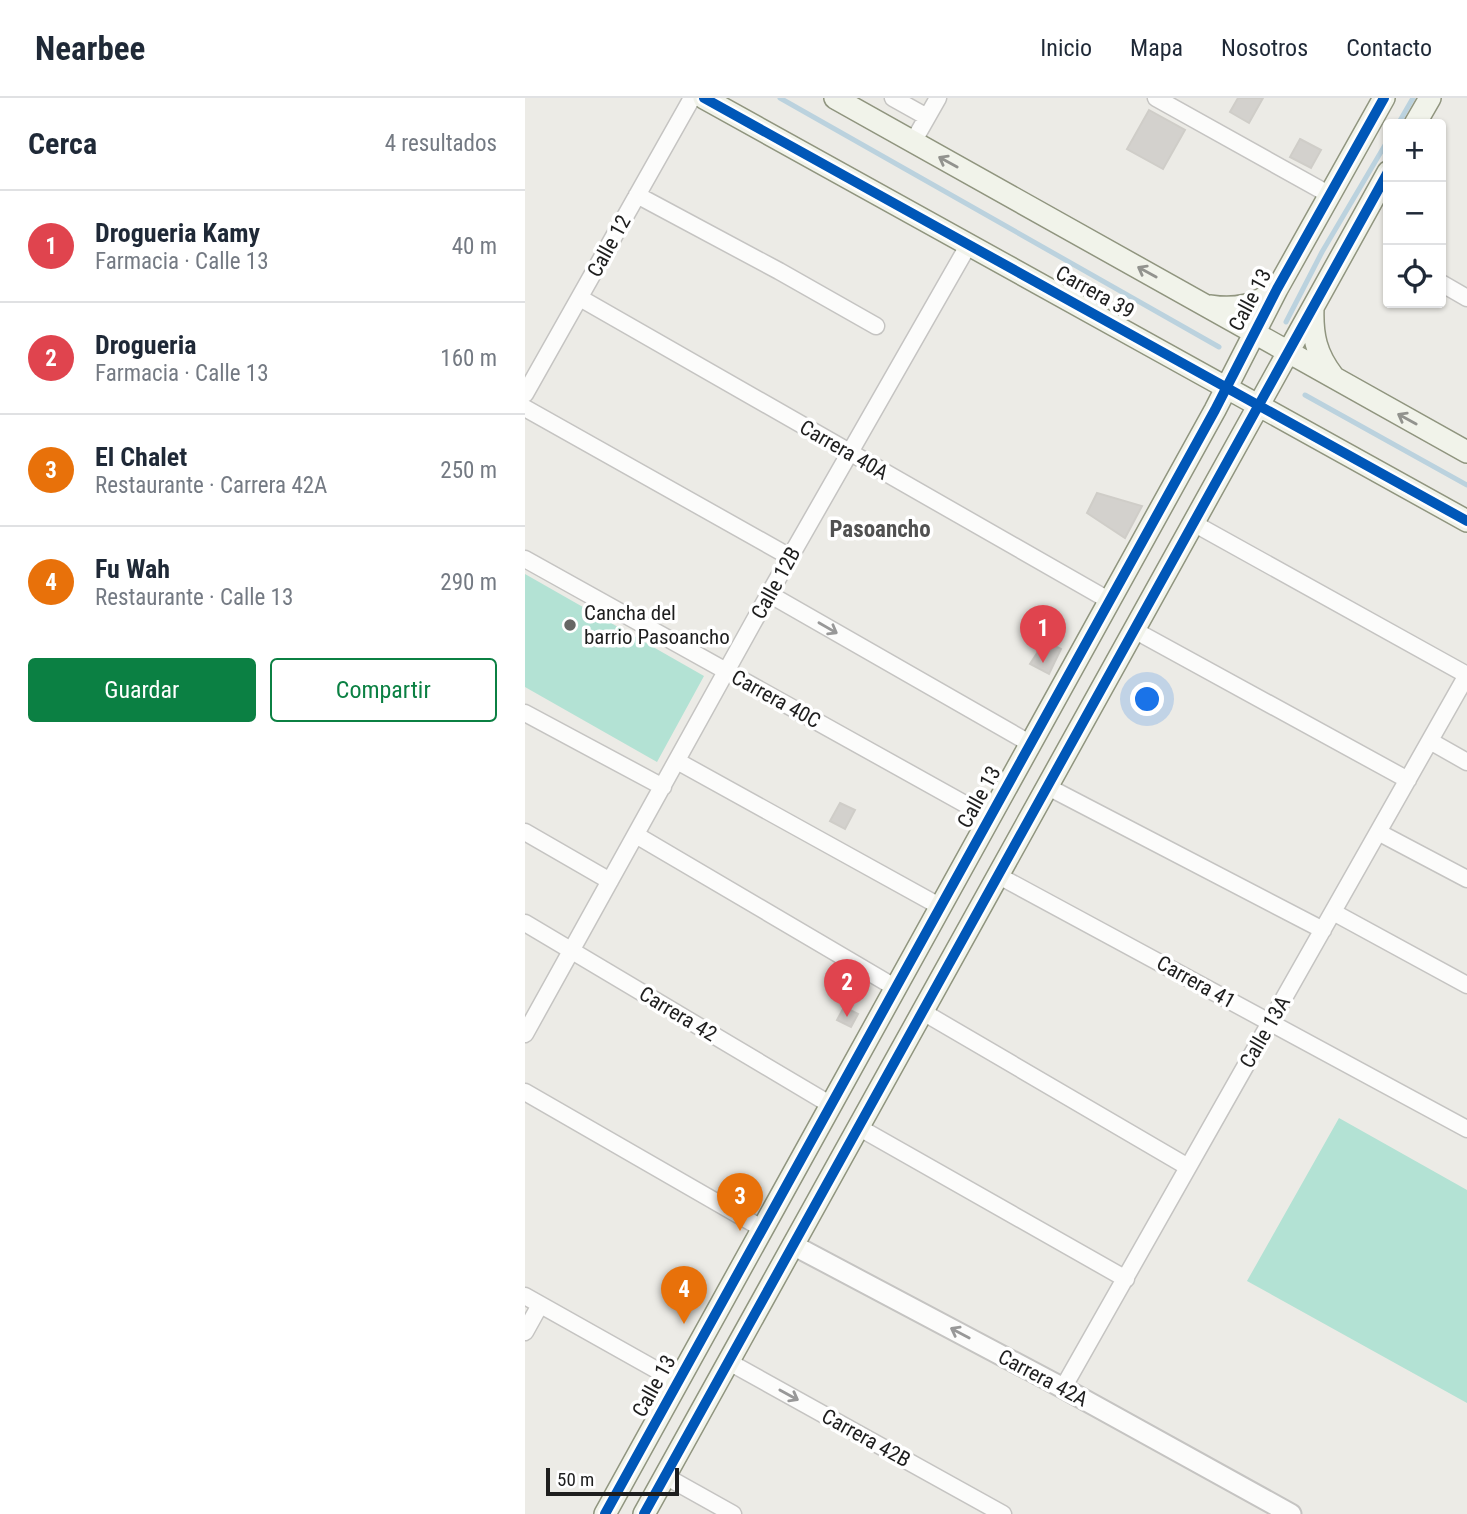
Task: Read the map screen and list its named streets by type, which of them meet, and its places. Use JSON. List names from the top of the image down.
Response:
{
  "streets": {
    "main road": ["Carrera 39", "Calle 13"],
    "street": [
      "Calle 12",
      "Carrera 40A",
      "Calle 12B",
      "Carrera 40C",
      "Carrera 41",
      "Carrera 42",
      "Calle 13A",
      "Carrera 42A",
      "Carrera 42B"
    ]
  },
  "crossings": [
    ["Calle 12", "Carrera 40A"],
    ["Carrera 39", "Calle 13"],
    ["Carrera 39", "Calle 12B"],
    ["Calle 13", "Carrera 40A"],
    ["Calle 13", "Carrera 40C"],
    ["Calle 13", "Carrera 42"],
    ["Carrera 40A", "Calle 12B"],
    ["Calle 12B", "Carrera 40C"],
    ["Calle 12B", "Carrera 42"],
    ["Carrera 41", "Calle 13A"],
    ["Calle 13A", "Carrera 42A"]
  ],
  "one_way": ["Carrera 42B"],
  "districts": ["Pasoancho"],
  "places": ["Cancha del barrio Pasoancho"],
  "scale_bar": "50 m",
  "page": {
    "header": "Nearbee",
    "nav": [
      "Inicio",
      "Mapa",
      "Nosotros",
      "Contacto"
    ],
    "heading": ["Cerca", "4 resultados"],
    "map_buttons": ["+", "−"],
    "list": [
      {
        "mark": "1",
        "name": "Drogueria Kamy",
        "note": "Farmacia · Calle 13",
        "value": "40 m"
      },
      {
        "mark": "2",
        "name": "Drogueria",
        "note": "Farmacia · Calle 13",
        "value": "160 m"
      },
      {
        "mark": "3",
        "name": "El Chalet",
        "note": "Restaurante · Carrera 42A",
        "value": "250 m"
      },
      {
        "mark": "4",
        "name": "Fu Wah",
        "note": "Restaurante · Calle 13",
        "value": "290 m"
      }
    ],
    "pins": [
      "1",
      "2",
      "3",
      "4"
    ],
    "buttons": ["Guardar", "Compartir"],
    "scale": "50 m"
  }
}
